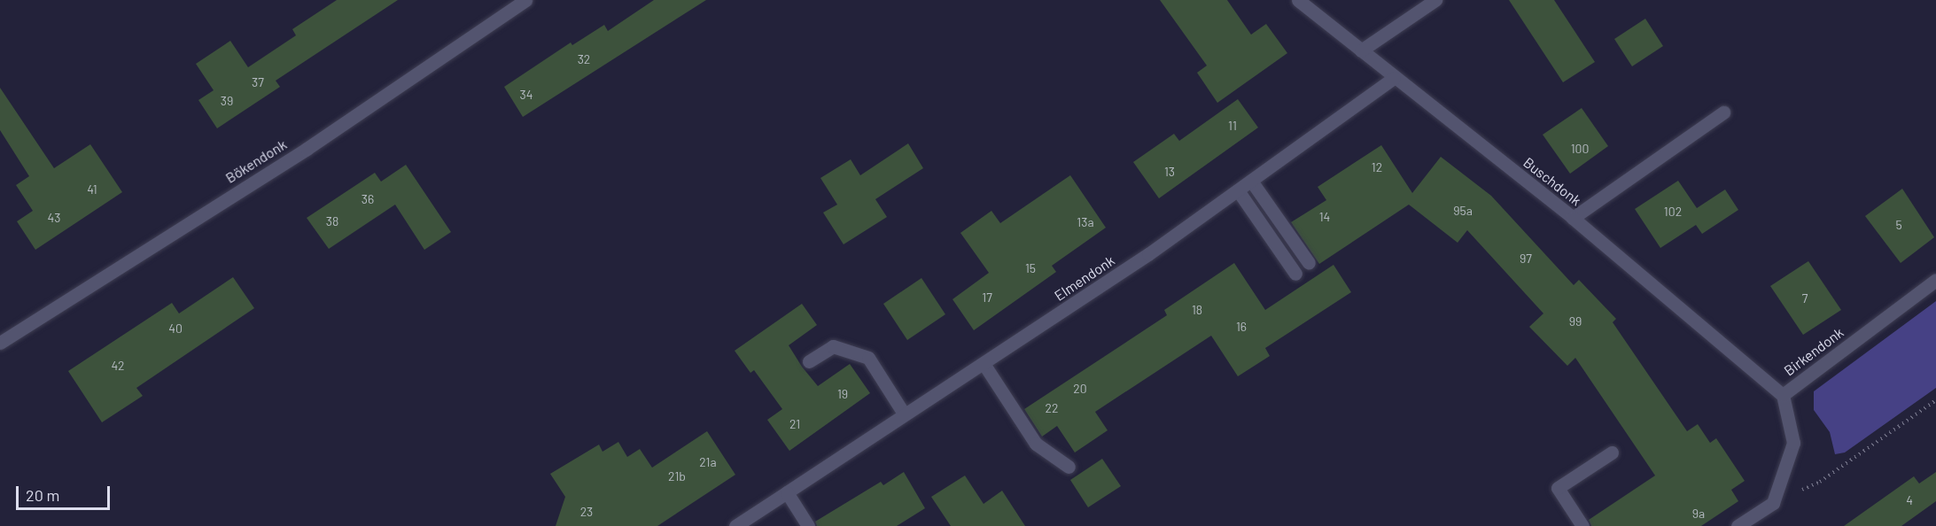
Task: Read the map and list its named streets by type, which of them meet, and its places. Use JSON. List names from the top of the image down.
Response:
{
  "streets": {
    "street": [
      "Bökendonk",
      "Buschdonk",
      "Elmendonk",
      "Birkendonk"
    ]
  },
  "crossings": [
    ["Buschdonk", "Elmendonk"],
    ["Buschdonk", "Birkendonk"]
  ],
  "house_numbers": [
    "32",
    "37",
    "34",
    "39",
    "11",
    "100",
    "12",
    "13",
    "41",
    "36",
    "95a",
    "102",
    "14",
    "43",
    "38",
    "13a",
    "5",
    "97",
    "15",
    "17",
    "7",
    "18",
    "99",
    "16",
    "40",
    "42",
    "20",
    "19",
    "22",
    "21",
    "21a",
    "21b",
    "4",
    "23",
    "9a"
  ],
  "scale_bar": "20 m"
}
